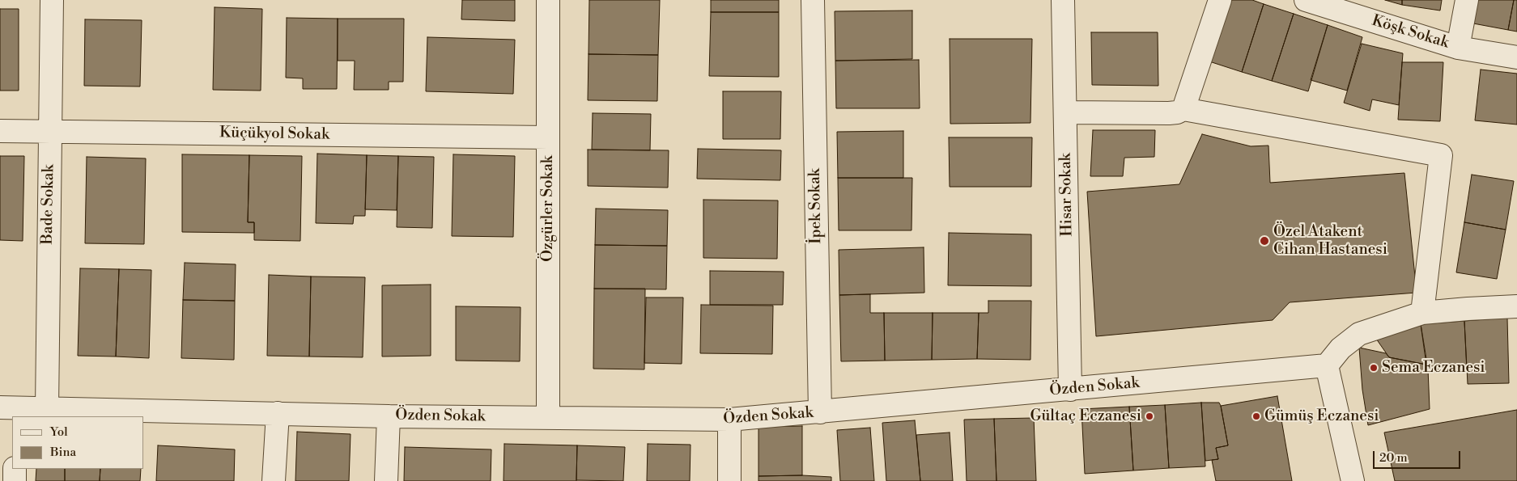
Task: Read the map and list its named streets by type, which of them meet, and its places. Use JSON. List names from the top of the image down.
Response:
{
  "streets": {
    "street": [
      "Köşk Sokak",
      "Küçükyol Sokak",
      "Hisar Sokak",
      "Bade Sokak",
      "İpek Sokak",
      "Özgürler Sokak",
      "Özden Sokak"
    ]
  },
  "crossings": [
    ["Küçükyol Sokak", "Bade Sokak"],
    ["Küçükyol Sokak", "Özgürler Sokak"],
    ["Hisar Sokak", "Özden Sokak"],
    ["Bade Sokak", "Özden Sokak"],
    ["İpek Sokak", "Özden Sokak"],
    ["Özgürler Sokak", "Özden Sokak"]
  ],
  "places": [
    "Özel Atakent Cihan Hastanesi",
    "Sema Eczanesi",
    "Gültaç Eczanesi",
    "Gümüş Eczanesi"
  ],
  "legend": ["Yol", "Bina"],
  "scale_bar": "20 m"
}
